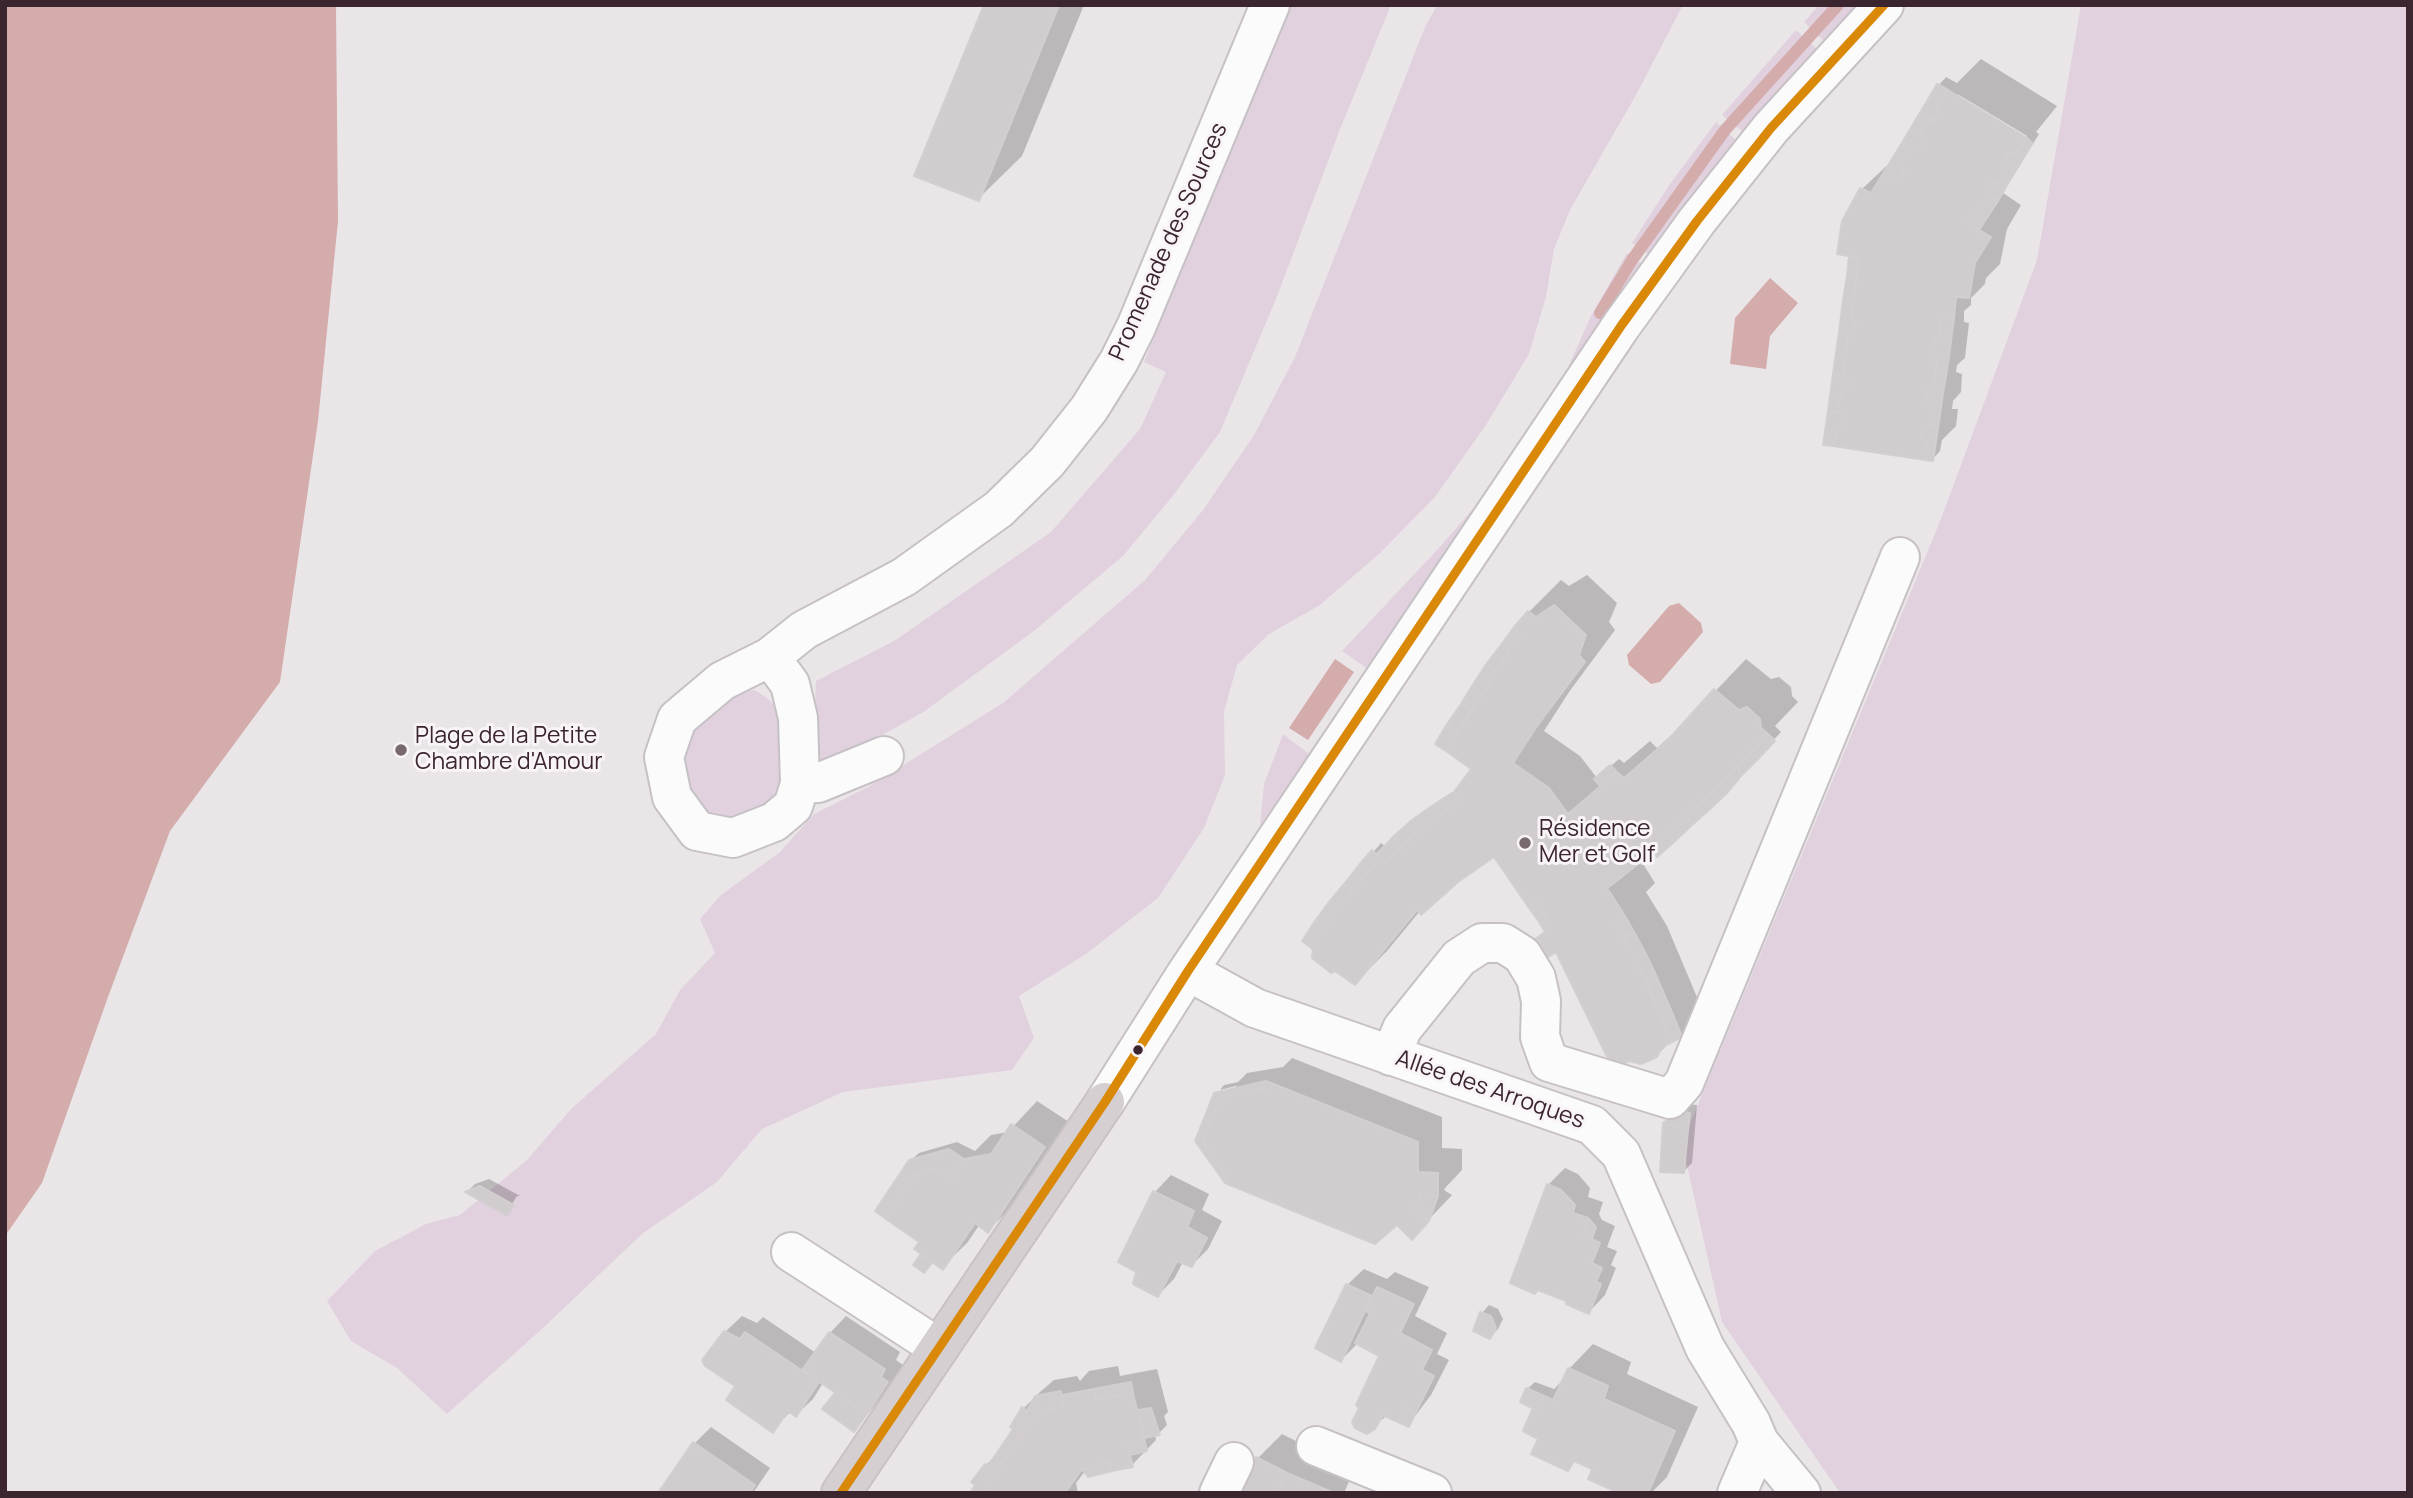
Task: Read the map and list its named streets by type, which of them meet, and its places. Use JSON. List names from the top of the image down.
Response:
{
  "streets": {
    "street": ["Promenade des Sources", "Allée des Arroques"]
  },
  "places": ["Plage de la Petite Chambre d'Amour", "Résidence Mer et Golf"]
}
